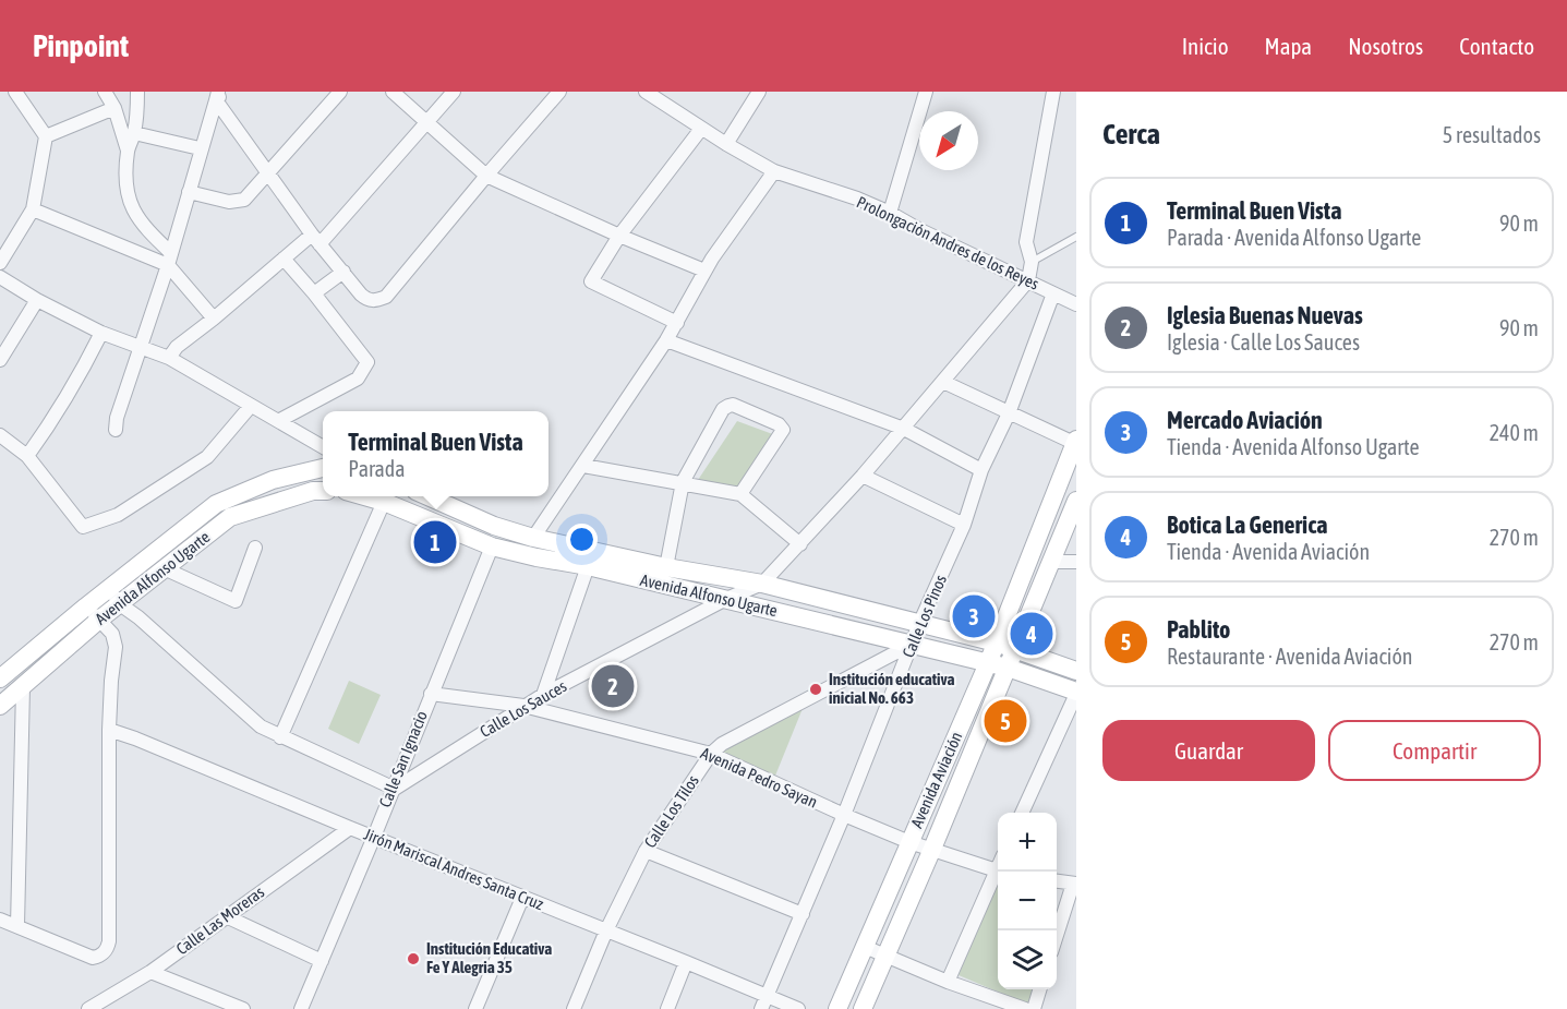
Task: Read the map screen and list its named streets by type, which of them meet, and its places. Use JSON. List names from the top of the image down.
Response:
{
  "streets": {
    "main road": ["Avenida Alfonso Ugarte", "Avenida Aviación"],
    "street": [
      "Prolongación Andres de los Reyes",
      "Calle Los Pinos",
      "Calle Los Sauces",
      "Calle San Ignacio",
      "Avenida Pedro Sayan",
      "Calle Los Tilos",
      "Jirón Mariscal Andres Santa Cruz",
      "Calle Las Moreras"
    ]
  },
  "crossings": [
    ["Prolongación Andres de los Reyes", "Calle Los Pinos"],
    ["Avenida Alfonso Ugarte", "Calle Los Pinos"],
    ["Avenida Alfonso Ugarte", "Calle Los Sauces"],
    ["Avenida Alfonso Ugarte", "Calle San Ignacio"],
    ["Avenida Alfonso Ugarte", "Avenida Aviación"],
    ["Avenida Alfonso Ugarte", "Calle Los Tilos"],
    ["Calle Los Pinos", "Avenida Pedro Sayan"],
    ["Calle Los Pinos", "Calle Los Tilos"],
    ["Calle Los Pinos", "Jirón Mariscal Andres Santa Cruz"],
    ["Calle Los Sauces", "Calle San Ignacio"],
    ["Calle Los Sauces", "Avenida Pedro Sayan"],
    ["Calle San Ignacio", "Avenida Pedro Sayan"],
    ["Calle San Ignacio", "Jirón Mariscal Andres Santa Cruz"],
    ["Avenida Pedro Sayan", "Avenida Aviación"],
    ["Avenida Pedro Sayan", "Calle Los Tilos"],
    ["Calle Los Tilos", "Jirón Mariscal Andres Santa Cruz"],
    ["Jirón Mariscal Andres Santa Cruz", "Calle Las Moreras"]
  ],
  "places": ["Institución educativa inicial No. 663", "Institución Educativa Fe Y Alegria 35"],
  "north": "bottom left",
  "page": {
    "header": "Pinpoint",
    "nav": [
      "Inicio",
      "Mapa",
      "Nosotros",
      "Contacto"
    ],
    "heading": ["Cerca", "5 resultados"],
    "list": [
      {
        "mark": "1",
        "name": "Terminal Buen Vista",
        "note": "Parada · Avenida Alfonso Ugarte",
        "value": "90 m"
      },
      {
        "mark": "2",
        "name": "Iglesia Buenas Nuevas",
        "note": "Iglesia · Calle Los Sauces",
        "value": "90 m"
      },
      {
        "mark": "3",
        "name": "Mercado Aviación",
        "note": "Tienda · Avenida Alfonso Ugarte",
        "value": "240 m"
      },
      {
        "mark": "4",
        "name": "Botica La Generica",
        "note": "Tienda · Avenida Aviación",
        "value": "270 m"
      },
      {
        "mark": "5",
        "name": "Pablito",
        "note": "Restaurante · Avenida Aviación",
        "value": "270 m"
      }
    ],
    "popup": ["Terminal Buen Vista", "Parada"],
    "pins": [
      "1",
      "3",
      "4",
      "2",
      "5"
    ],
    "buttons": ["Guardar", "Compartir"],
    "map_buttons": ["+", "−"]
  }
}
